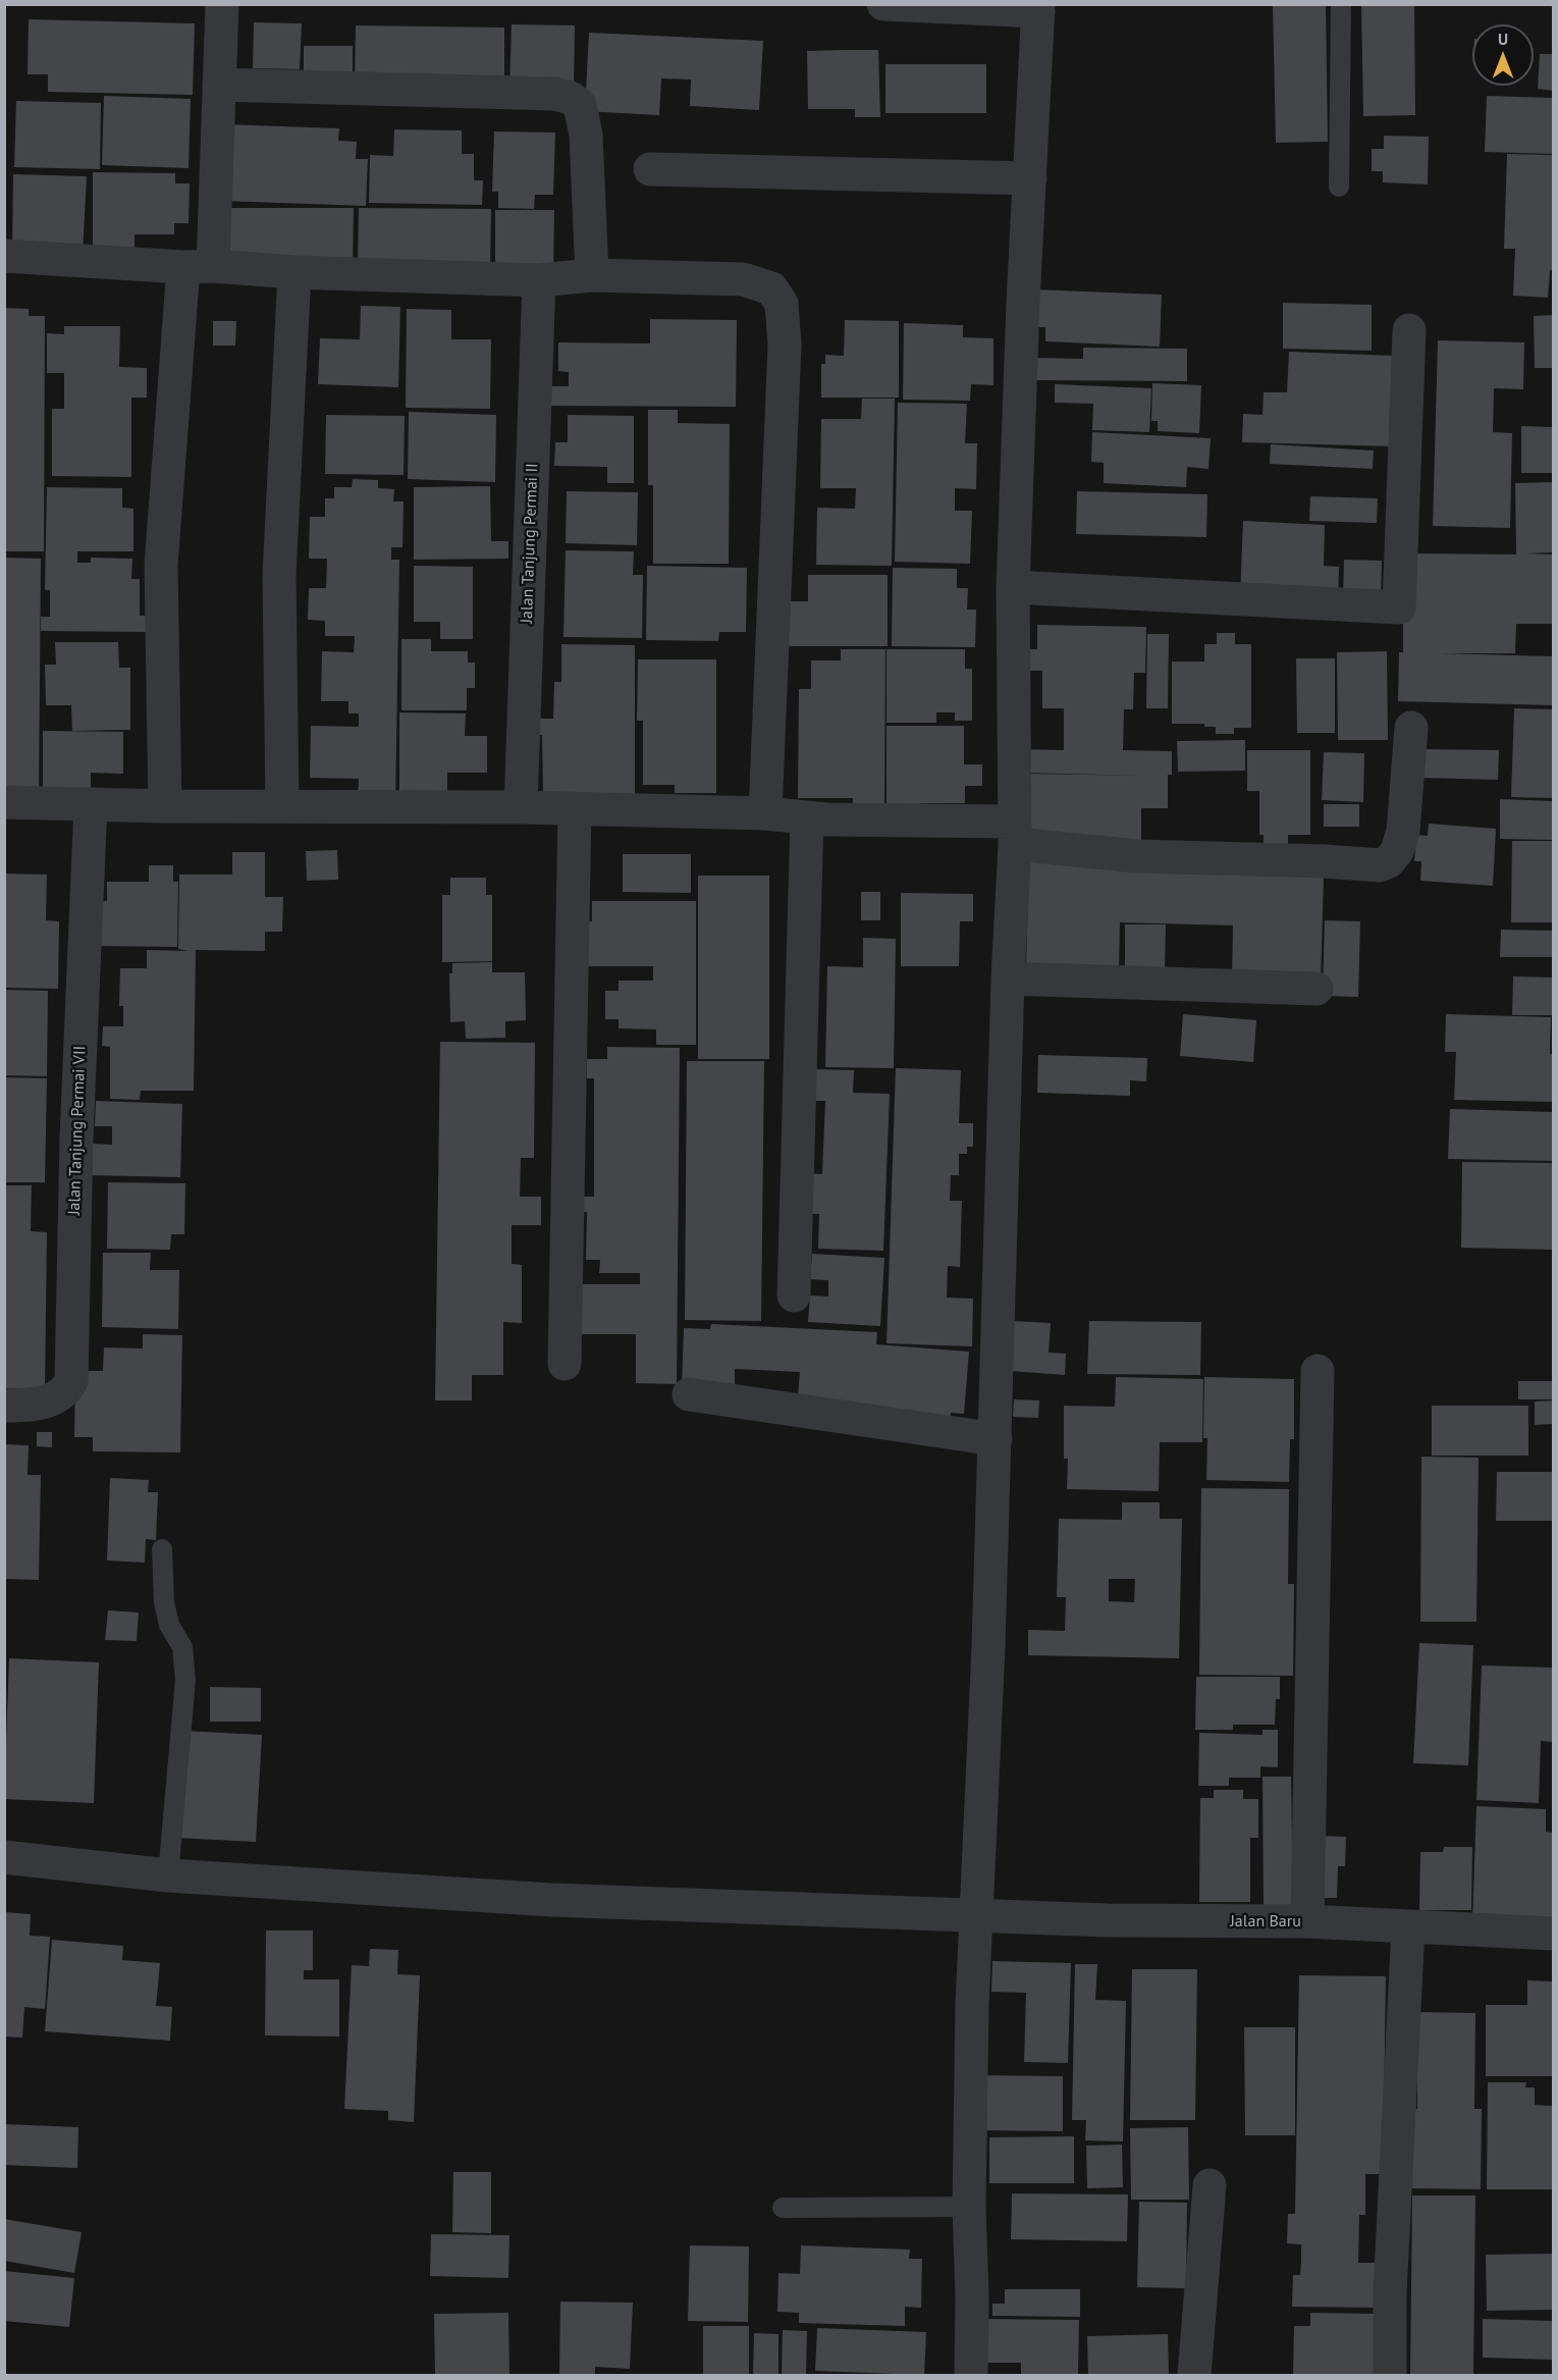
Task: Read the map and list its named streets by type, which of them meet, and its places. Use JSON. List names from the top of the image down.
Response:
{
  "streets": {
    "street": ["Jalan Tanjung Permai II", "Jalan Tanjung Permai VII", "Jalan Baru"]
  },
  "north": "top"
}
